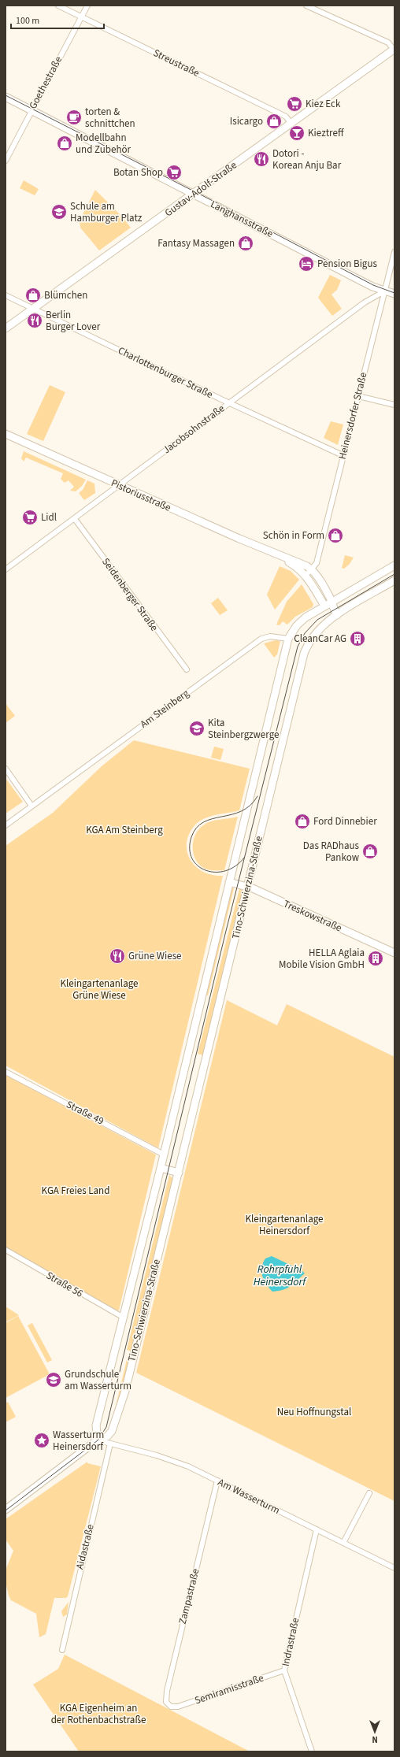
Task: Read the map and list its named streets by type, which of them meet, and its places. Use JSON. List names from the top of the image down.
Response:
{
  "streets": {
    "main road": [
      "Gustav-Adolf-Straße",
      "Langhansstraße",
      "Pistoriusstraße",
      "Tino-Schwierzina-Straße",
      "Treskowstraße"
    ],
    "street": [
      "Streustraße",
      "Goethestraße",
      "Charlottenburger Straße",
      "Heinersdorfer Straße",
      "Jacobsohnstraße",
      "Seidenberger Straße",
      "Am Steinberg",
      "Straße 49",
      "Straße 56",
      "Am Wasserturm",
      "Aidastraße",
      "Zampastraße",
      "Indrastraße",
      "Semiramisstraße"
    ]
  },
  "crossings": [
    ["Streustraße", "Goethestraße"],
    ["Streustraße", "Gustav-Adolf-Straße"],
    ["Goethestraße", "Langhansstraße"],
    ["Gustav-Adolf-Straße", "Langhansstraße"],
    ["Gustav-Adolf-Straße", "Charlottenburger Straße"],
    ["Langhansstraße", "Heinersdorfer Straße"],
    ["Langhansstraße", "Jacobsohnstraße"],
    ["Charlottenburger Straße", "Heinersdorfer Straße"],
    ["Charlottenburger Straße", "Jacobsohnstraße"],
    ["Heinersdorfer Straße", "Jacobsohnstraße"],
    ["Heinersdorfer Straße", "Pistoriusstraße"],
    ["Jacobsohnstraße", "Pistoriusstraße"],
    ["Jacobsohnstraße", "Seidenberger Straße"],
    ["Am Steinberg", "Tino-Schwierzina-Straße"],
    ["Tino-Schwierzina-Straße", "Treskowstraße"],
    ["Tino-Schwierzina-Straße", "Straße 49"],
    ["Tino-Schwierzina-Straße", "Straße 56"],
    ["Tino-Schwierzina-Straße", "Am Wasserturm"],
    ["Am Wasserturm", "Aidastraße"],
    ["Am Wasserturm", "Zampastraße"],
    ["Am Wasserturm", "Indrastraße"],
    ["Zampastraße", "Semiramisstraße"],
    ["Indrastraße", "Semiramisstraße"]
  ],
  "water": ["Rohrpfuhl Heinersdorf"],
  "parks": [
    "KGA Am Steinberg",
    "Kleingartenanlage Grüne Wiese",
    "KGA Freies Land",
    "Kleingartenanlage Heinersdorf",
    "Neu Hoffnungstal",
    "KGA Eigenheim an der Rothenbachstraße"
  ],
  "places": {
    "supermarket": ["Kiez Eck", "Botan Shop", "Lidl"],
    "cafe": ["torten & schnittchen"],
    "shop": [
      "Isicargo",
      "Modellbahn und Zubehör",
      "Fantasy Massagen",
      "Blümchen",
      "Schön in Form",
      "Ford Dinnebier",
      "Das RADhaus Pankow"
    ],
    "bar": ["Kieztreff"],
    "restaurant": ["Dotori - Korean Anju Bar", "Berlin Burger Lover", "Grüne Wiese"],
    "school or university": ["Schule am Hamburger Platz", "Kita Steinbergzwerge", "Grundschule am Wasserturm"],
    "hotel": ["Pension Bigus"],
    "building": ["CleanCar AG", "HELLA Aglaia Mobile Vision GmbH"],
    "place": ["Wasserturm Heinersdorf"]
  },
  "scale_bar": "100 m",
  "north": "bottom"
}
